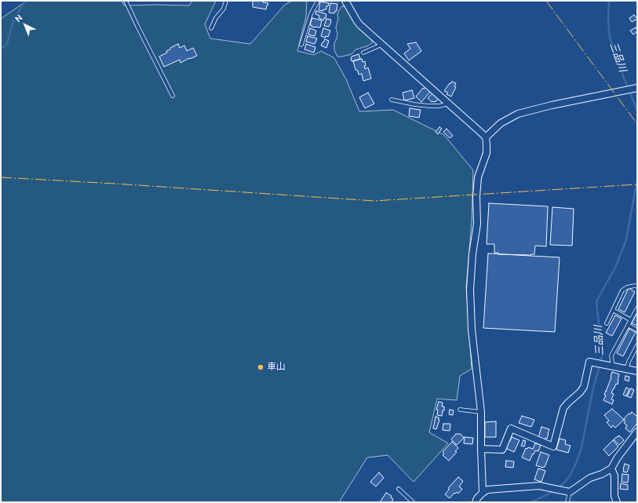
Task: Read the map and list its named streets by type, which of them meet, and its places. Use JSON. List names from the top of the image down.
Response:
{
  "water": ["三品川"],
  "places": ["車山"],
  "north": "top left"
}
